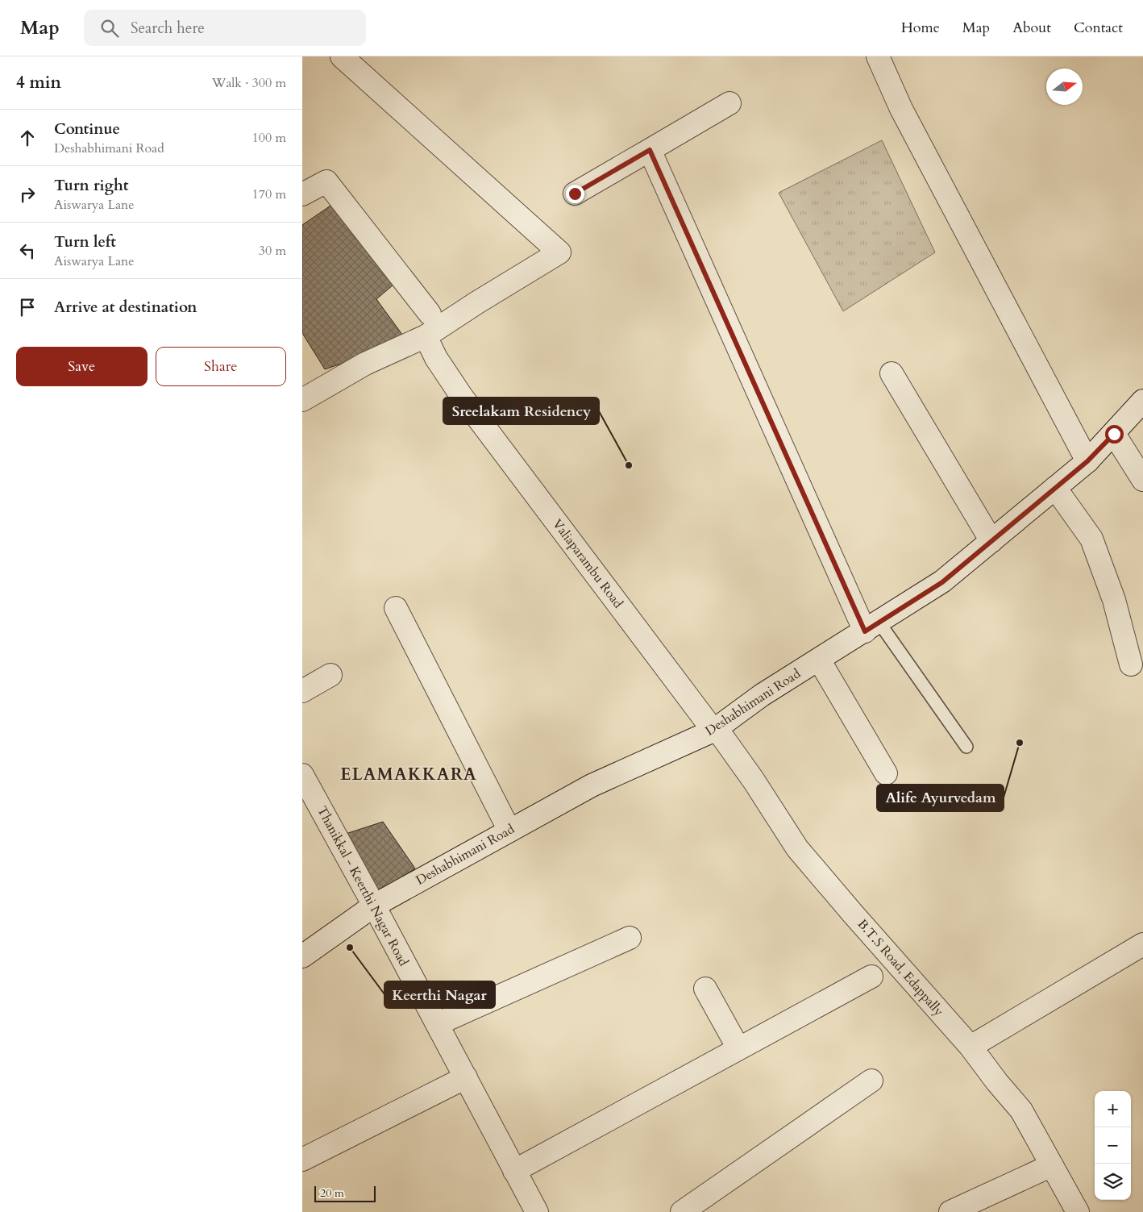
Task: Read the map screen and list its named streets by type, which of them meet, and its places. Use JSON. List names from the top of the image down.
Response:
{
  "streets": {
    "street": [
      "Valiaparambu Road",
      "Deshabhimani Road",
      "Thanikkal - Keerthi Nagar Road",
      "B.T.S Road, Edappally"
    ]
  },
  "crossings": [
    ["Valiaparambu Road", "Deshabhimani Road"],
    ["Valiaparambu Road", "B.T.S Road, Edappally"],
    ["Deshabhimani Road", "Thanikkal - Keerthi Nagar Road"],
    ["Deshabhimani Road", "B.T.S Road, Edappally"]
  ],
  "districts": ["ELAMAKKARA"],
  "places": ["Sreelakam Residency", "Alife Ayurvedam", "Keerthi Nagar"],
  "scale_bar": "20 m",
  "north": "right",
  "page": {
    "header": "Map",
    "search": "Search here",
    "nav": [
      "Home",
      "Map",
      "About",
      "Contact"
    ],
    "heading": ["4 min", "Walk · 300 m"],
    "list": [
      ["Continue", "Deshabhimani Road", "100 m"],
      ["Turn right", "Aiswarya Lane", "170 m"],
      ["Turn left", "Aiswarya Lane", "30 m"],
      "Arrive at destination"
    ],
    "buttons": ["Save", "Share"],
    "map_buttons": ["+", "−"],
    "scale": "20 m"
  }
}
